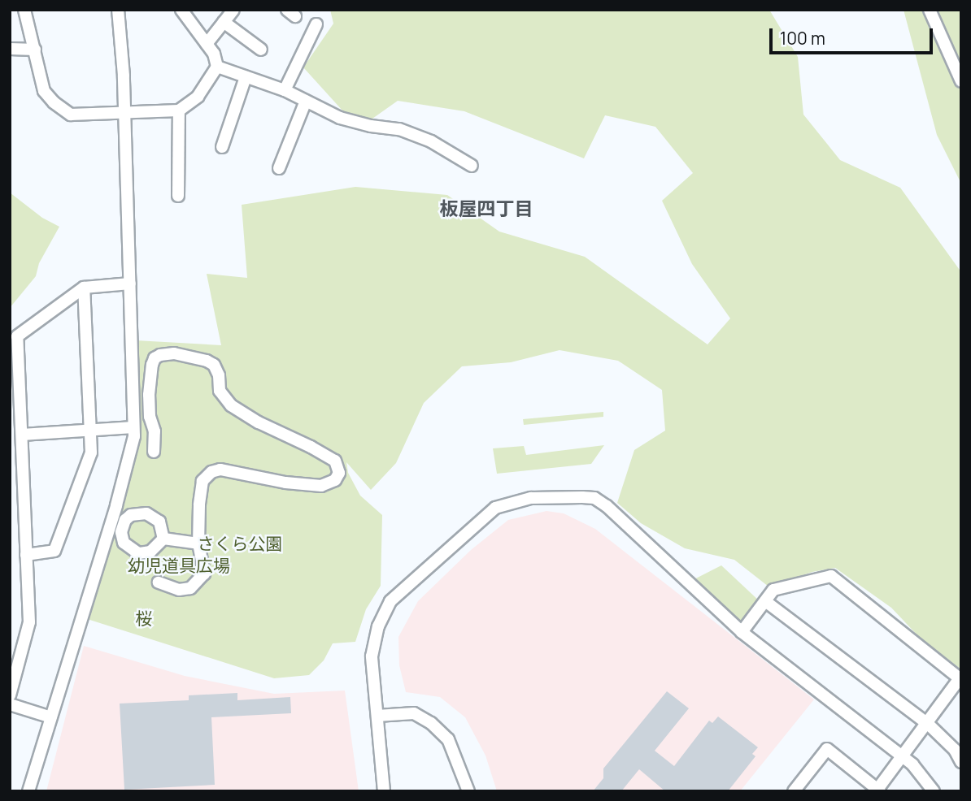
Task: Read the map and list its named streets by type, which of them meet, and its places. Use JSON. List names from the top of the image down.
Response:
{
  "districts": ["板屋四丁目"],
  "parks": ["さくら公園", "幼児道具広場", "桜"],
  "scale_bar": "100 m"
}
